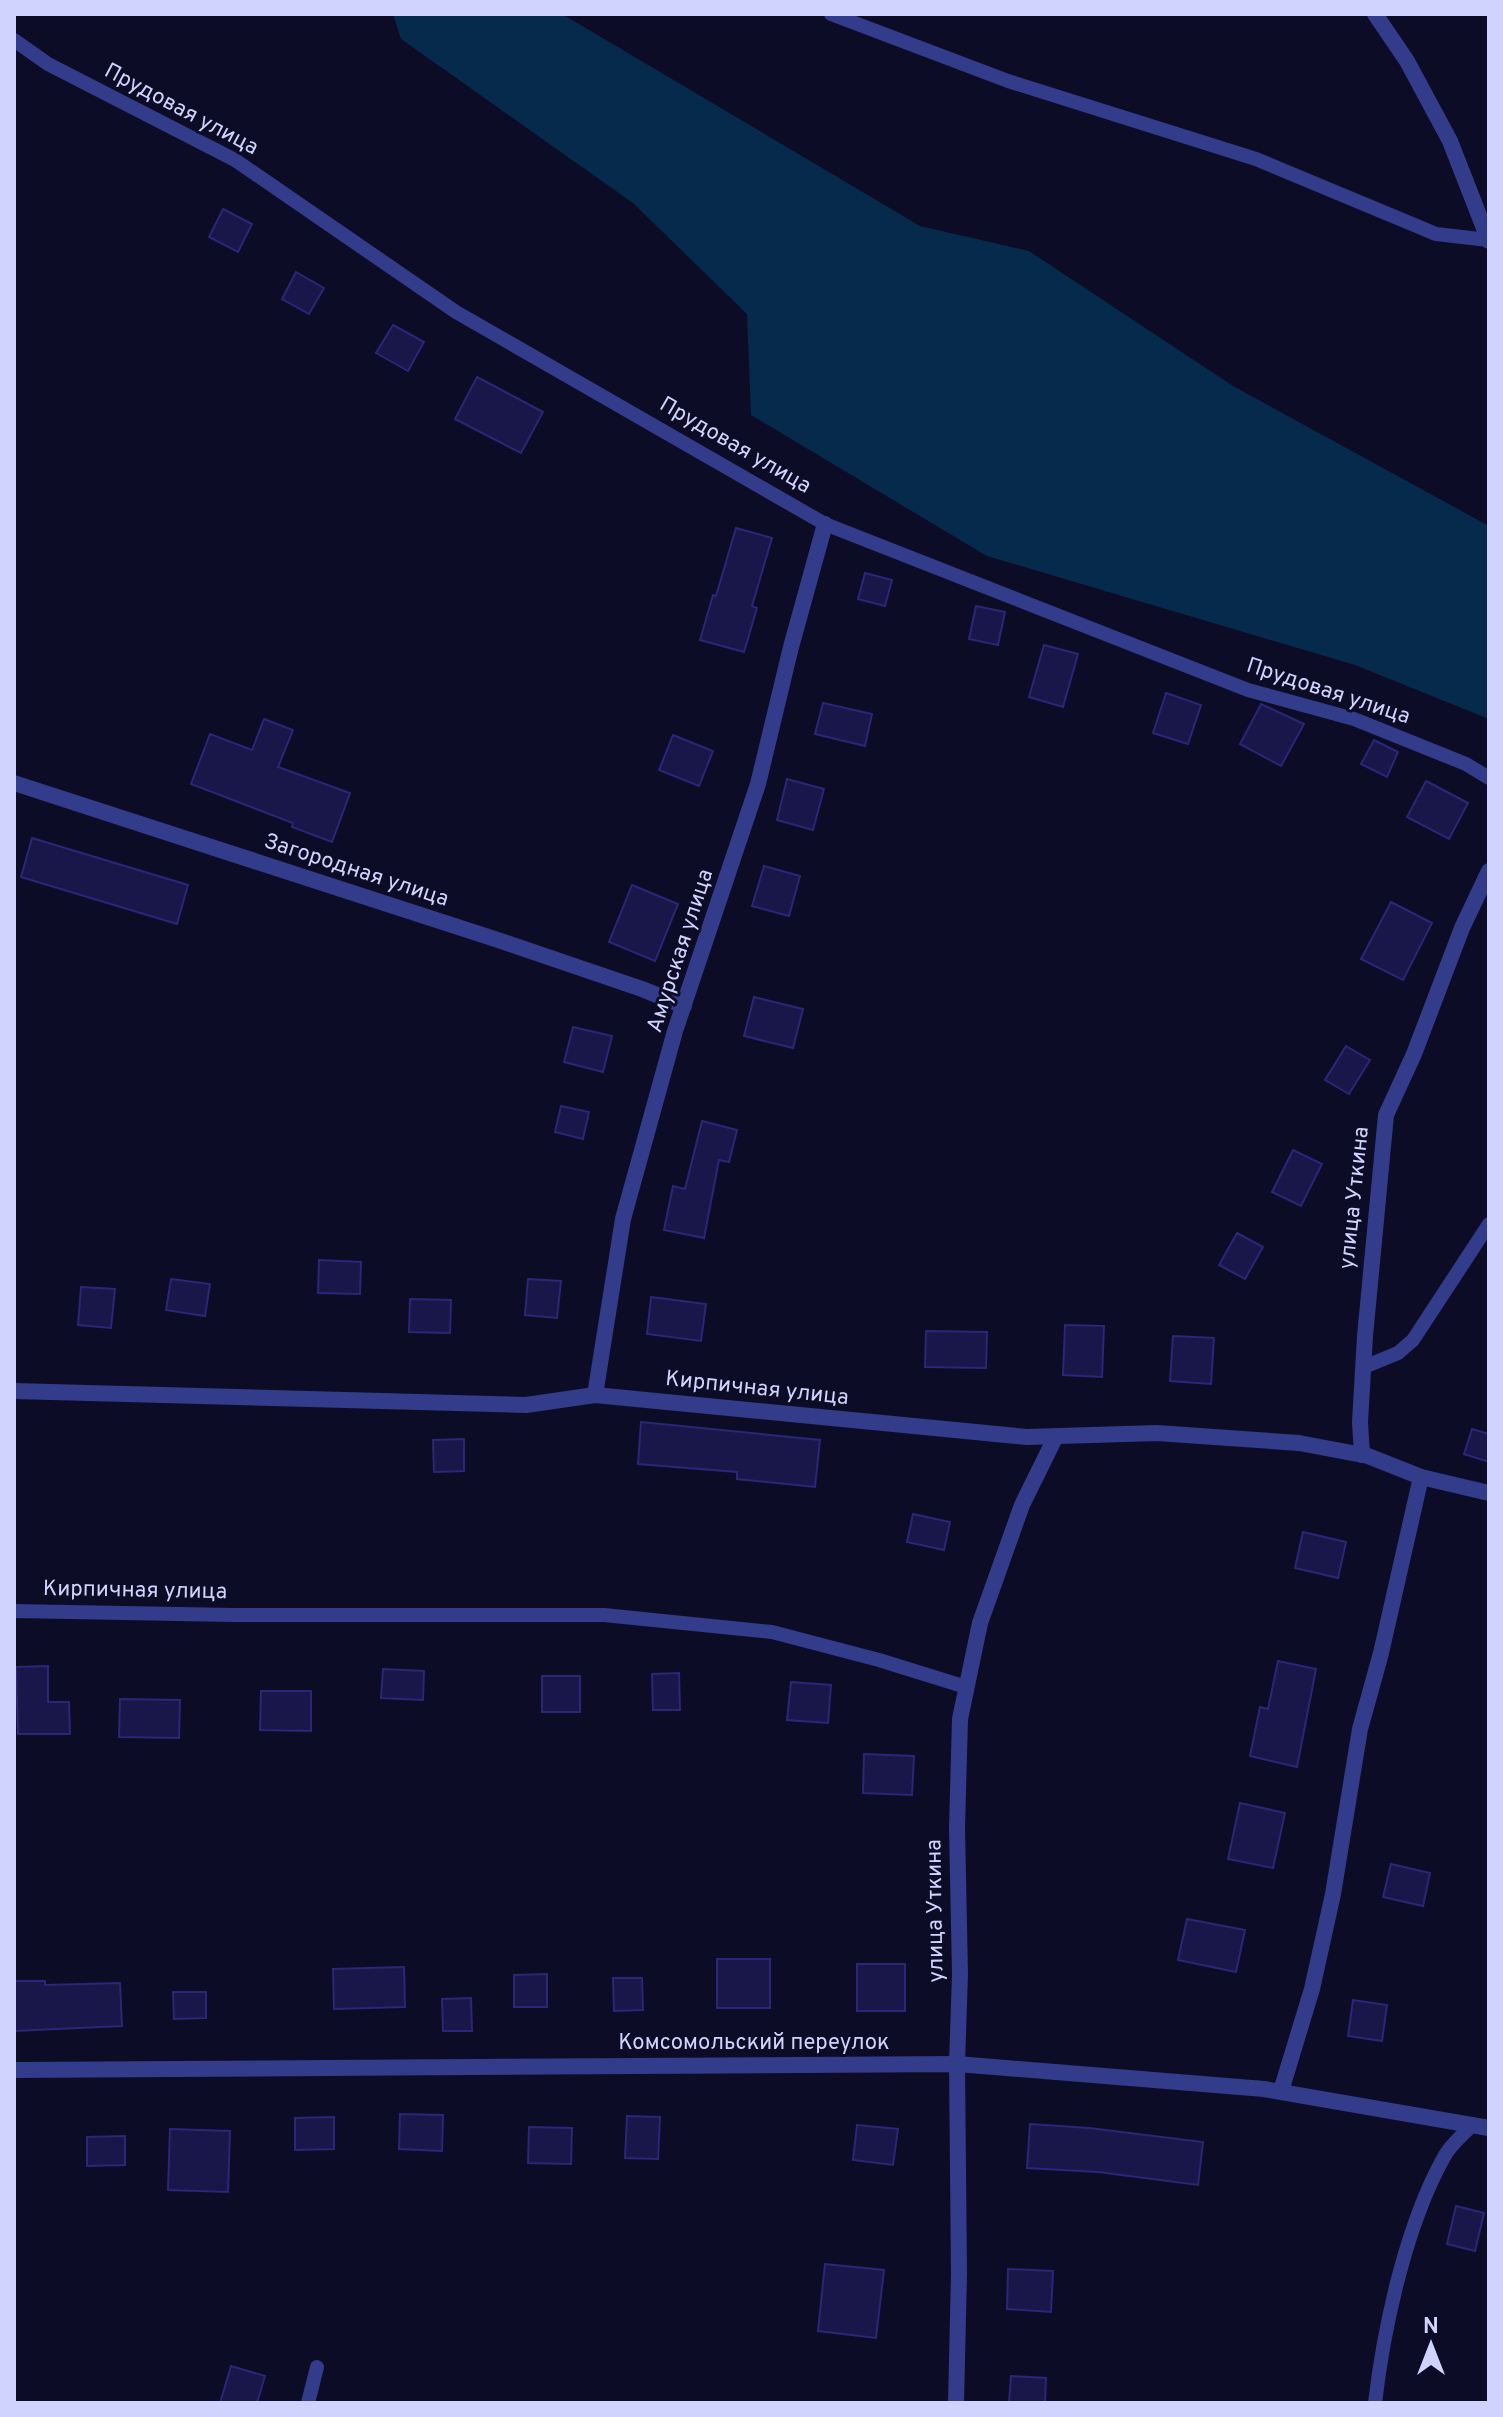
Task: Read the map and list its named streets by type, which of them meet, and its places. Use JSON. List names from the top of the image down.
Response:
{
  "streets": {
    "street": [
      "Загородная улица",
      "Амурская улица",
      "улица Уткина",
      "Кирпичная улица",
      "Комсомольский переулок"
    ],
    "lane": ["Прудовая улица"]
  },
  "crossings": [
    ["Прудовая улица", "Амурская улица"],
    ["Загородная улица", "Амурская улица"],
    ["Амурская улица", "Кирпичная улица"],
    ["улица Уткина", "Кирпичная улица"],
    ["улица Уткина", "Комсомольский переулок"]
  ],
  "north": "top"
}
